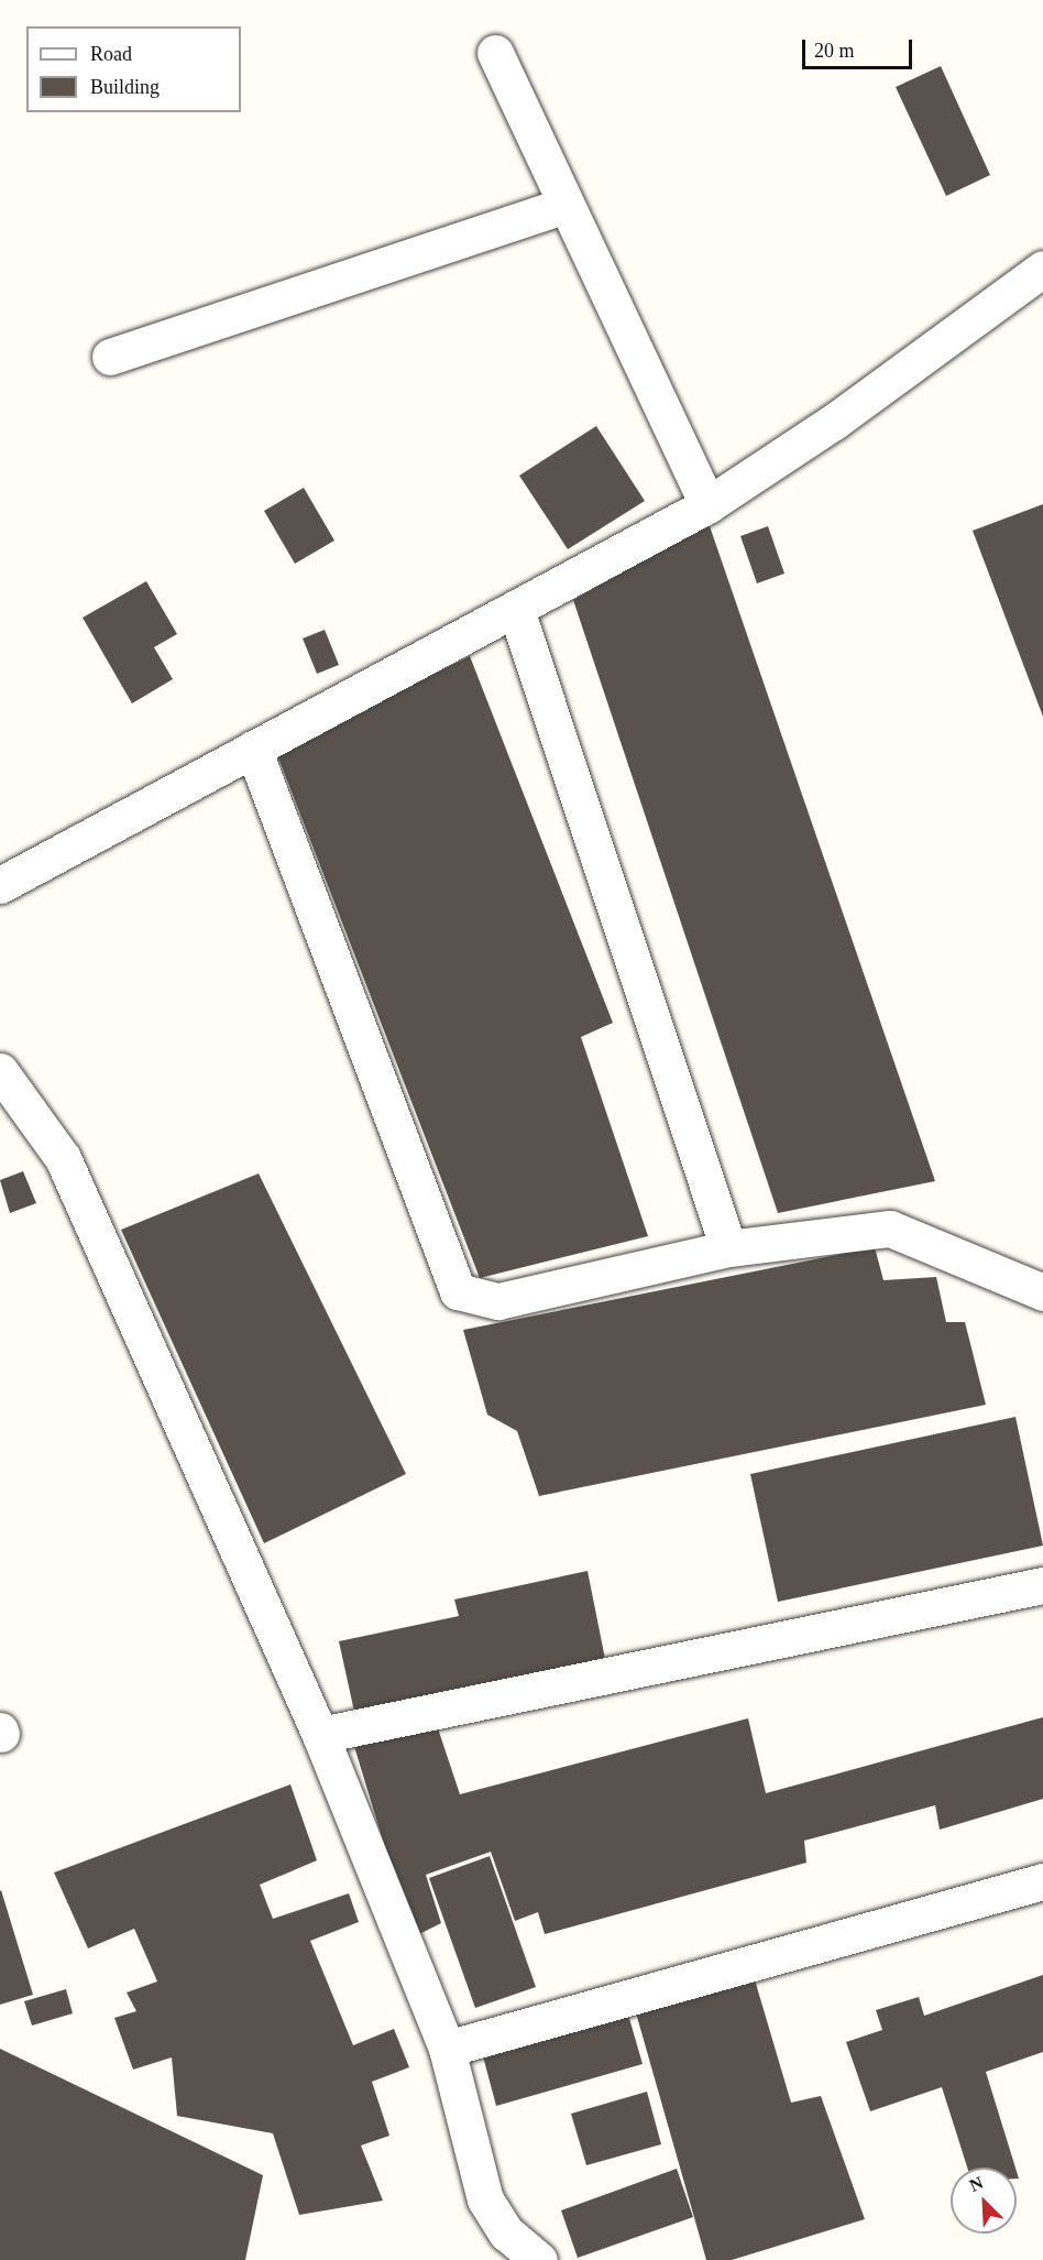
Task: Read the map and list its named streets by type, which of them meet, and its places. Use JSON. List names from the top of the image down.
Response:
{
  "legend": ["Road", "Building"],
  "scale_bar": "20 m",
  "north": "top left"
}
